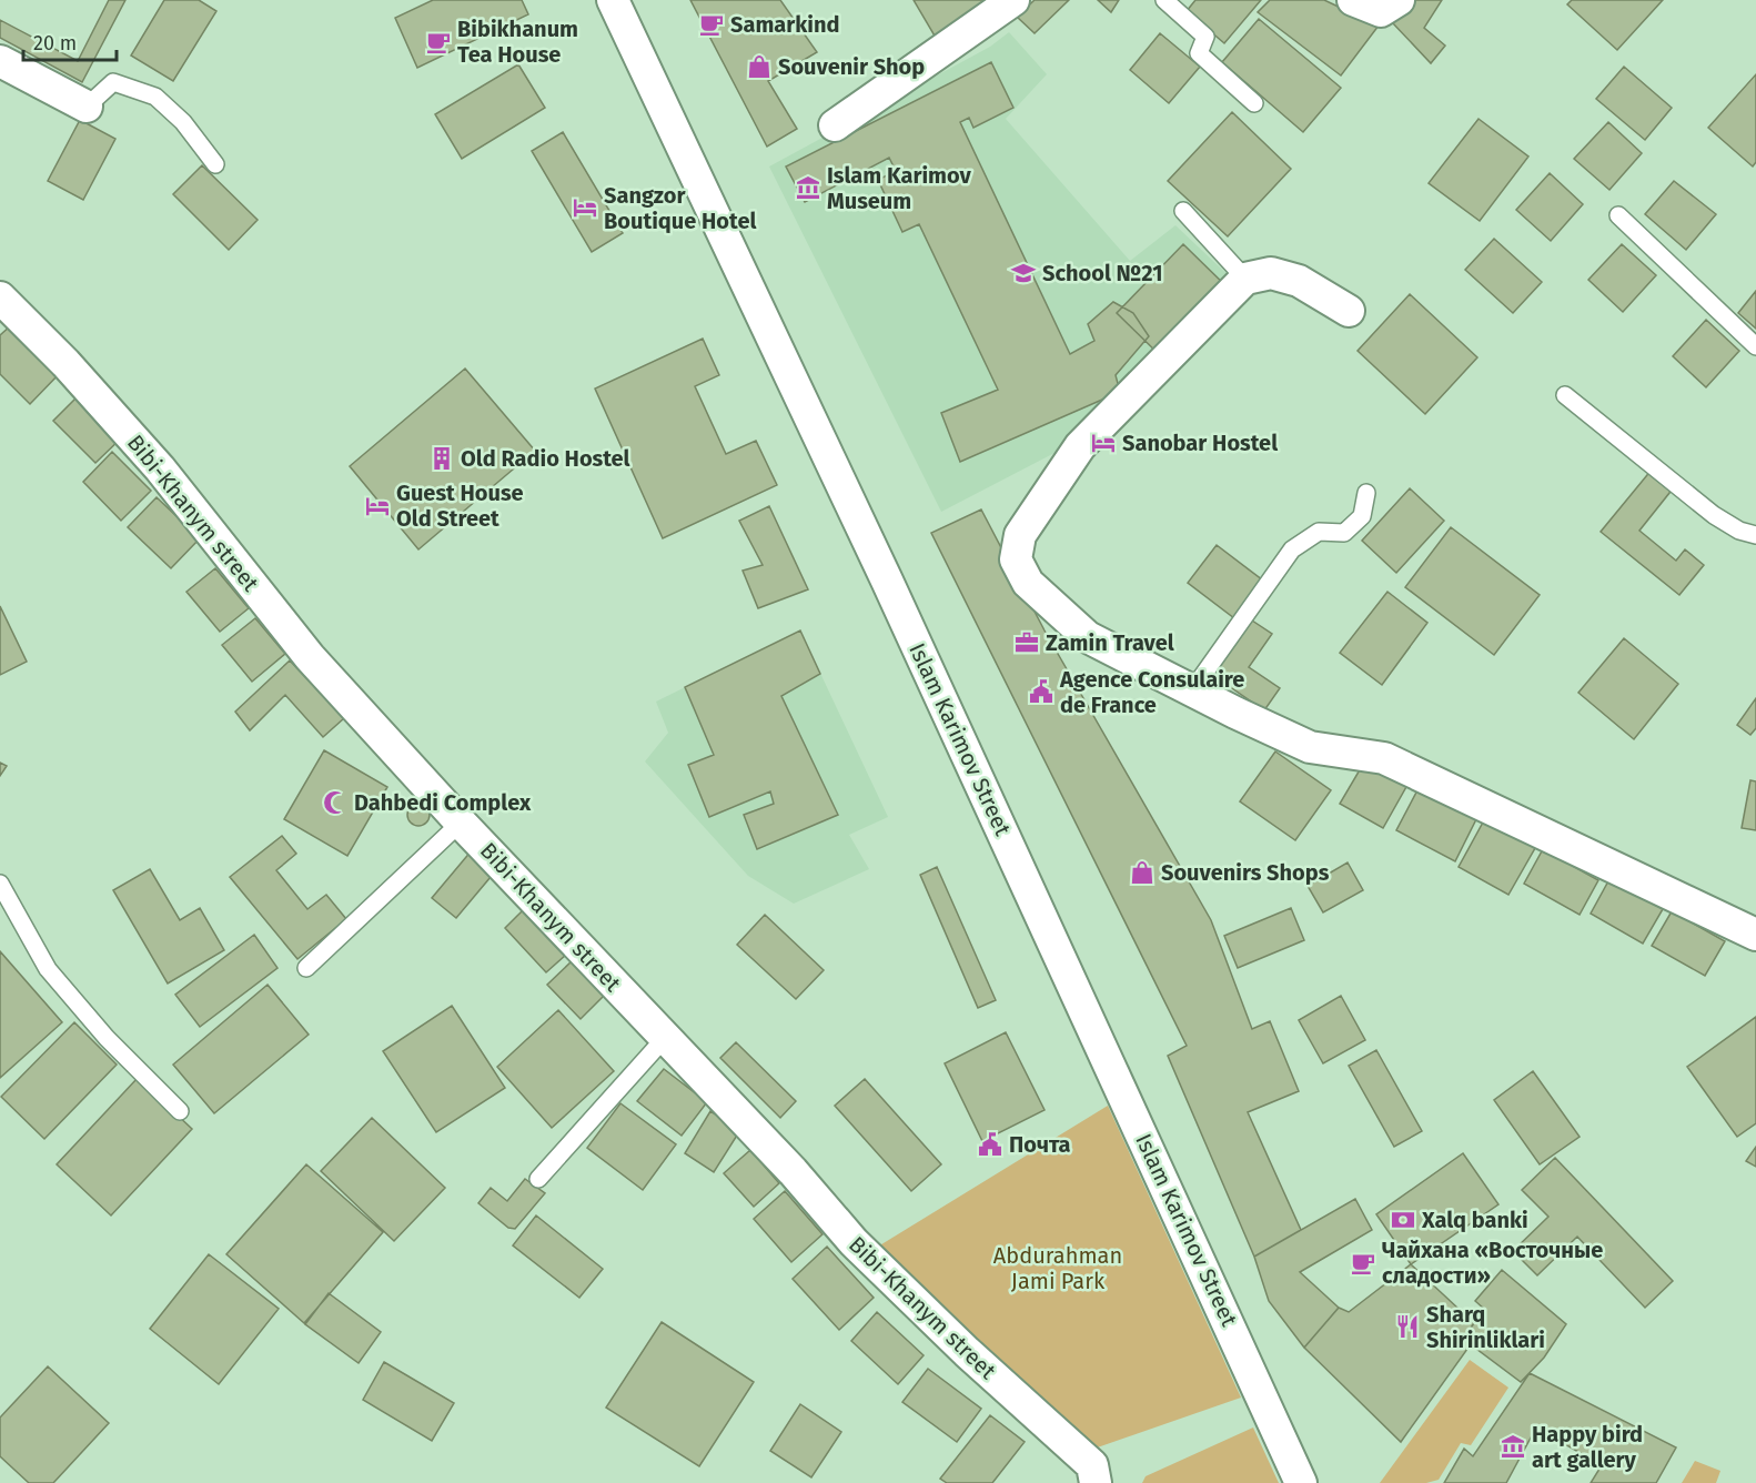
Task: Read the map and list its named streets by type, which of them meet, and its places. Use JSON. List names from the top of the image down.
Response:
{
  "streets": {
    "street": ["Bibi-Khanym street", "Islam Karimov Street"]
  },
  "parks": ["Abdurahman Jami Park"],
  "places": {
    "cafe": ["Samarkind", "Bibikhanum Tea House", "Чайхана «Восточные сладости»"],
    "shop": ["Souvenir Shop", "Souvenirs Shops"],
    "museum": ["Islam Karimov Museum", "Happy bird art gallery"],
    "hotel": ["Sangzor Boutique Hotel", "Sanobar Hostel", "Guest House Old Street"],
    "school or university": ["School №21"],
    "building": ["Old Radio Hostel"],
    "office": ["Zamin Travel"],
    "public building": ["Agence Consulaire de France", "Почта"],
    "mosque": ["Dahbedi Complex"],
    "bank": ["Xalq banki"],
    "restaurant": ["Sharq Shirinliklari"]
  },
  "scale_bar": "20 m"
}
